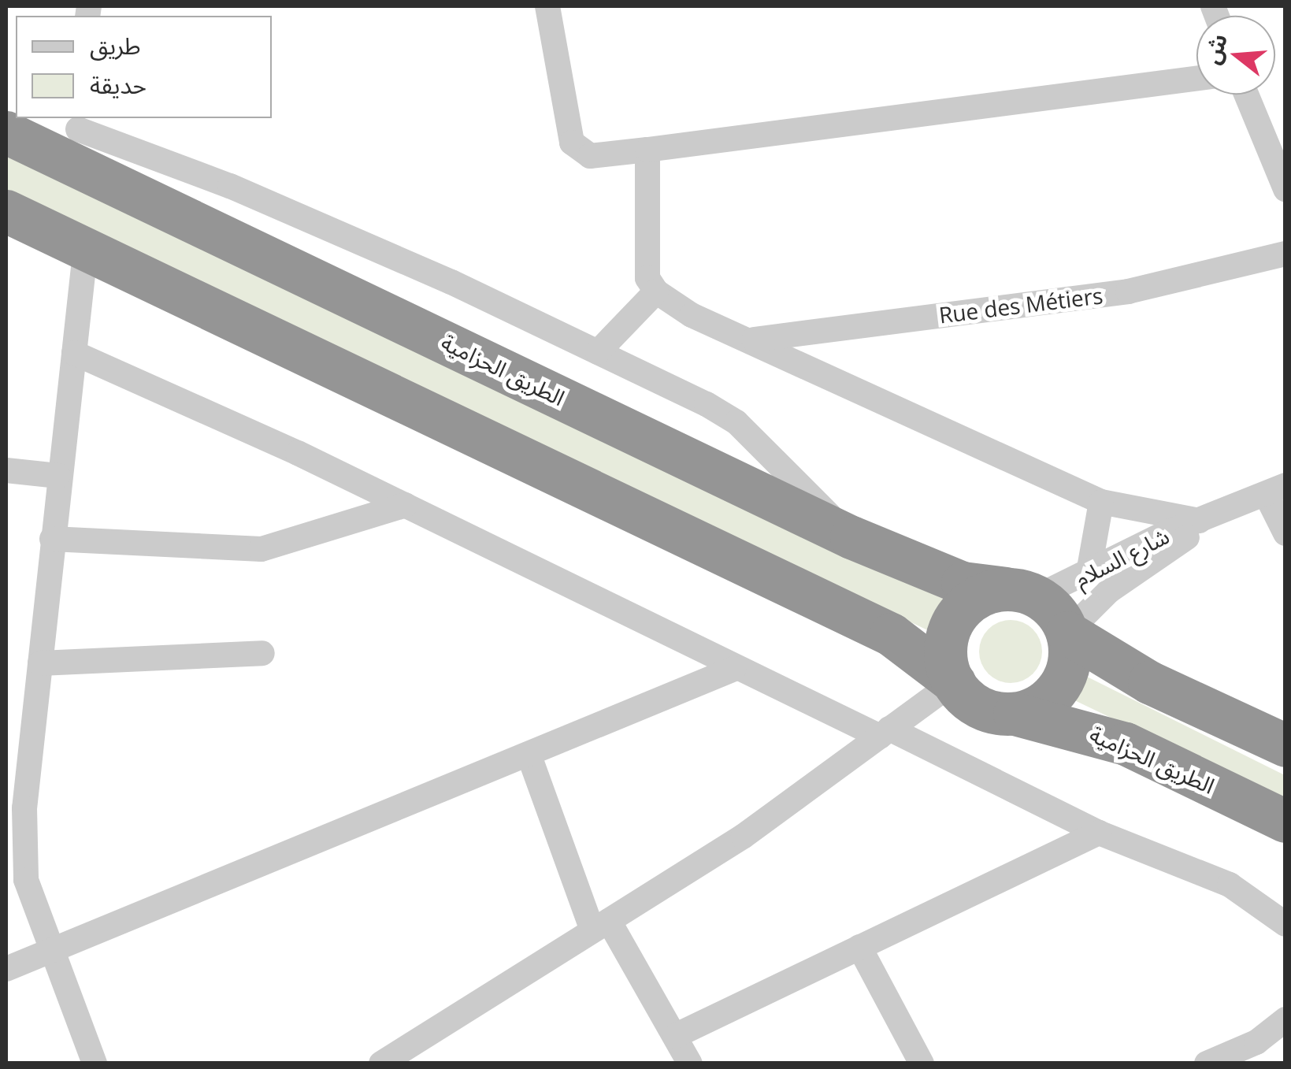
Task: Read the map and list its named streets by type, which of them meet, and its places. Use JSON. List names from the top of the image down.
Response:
{
  "streets": {
    "highway": ["الطريق الحزامية"],
    "street": ["Rue des Métiers", "شارع السلام"]
  },
  "crossings": [
    ["الطريق الحزامية", "شارع السلام"]
  ],
  "legend": ["طريق", "حديقة"],
  "north": "left"
}
